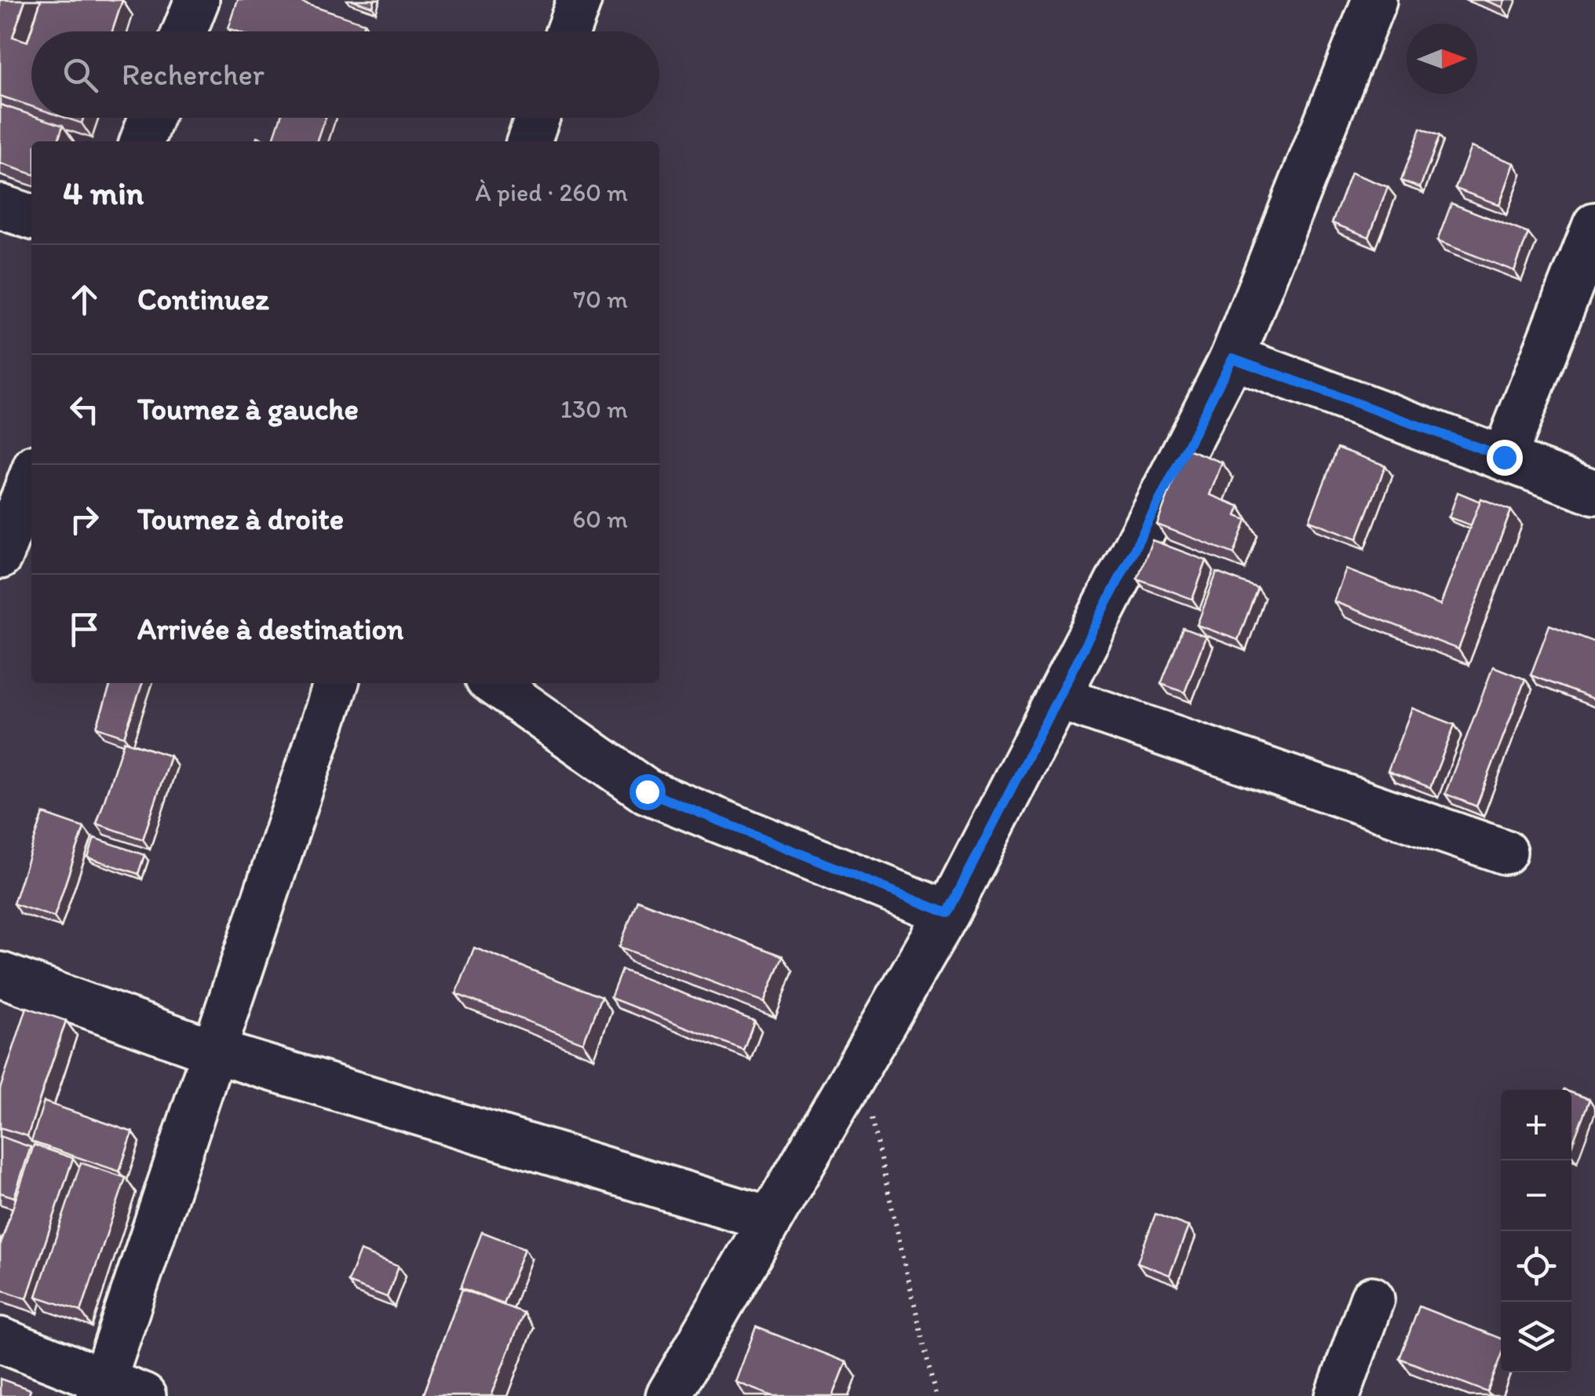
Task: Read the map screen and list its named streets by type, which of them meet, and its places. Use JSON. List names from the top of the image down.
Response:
{
  "north": "right",
  "page": {
    "search": "Rechercher",
    "heading": ["4 min", "À pied · 260 m"],
    "list": [
      ["Continuez", "70 m"],
      ["Tournez à gauche", "130 m"],
      ["Tournez à droite", "60 m"],
      "Arrivée à destination"
    ],
    "map_buttons": ["+", "−"]
  }
}
